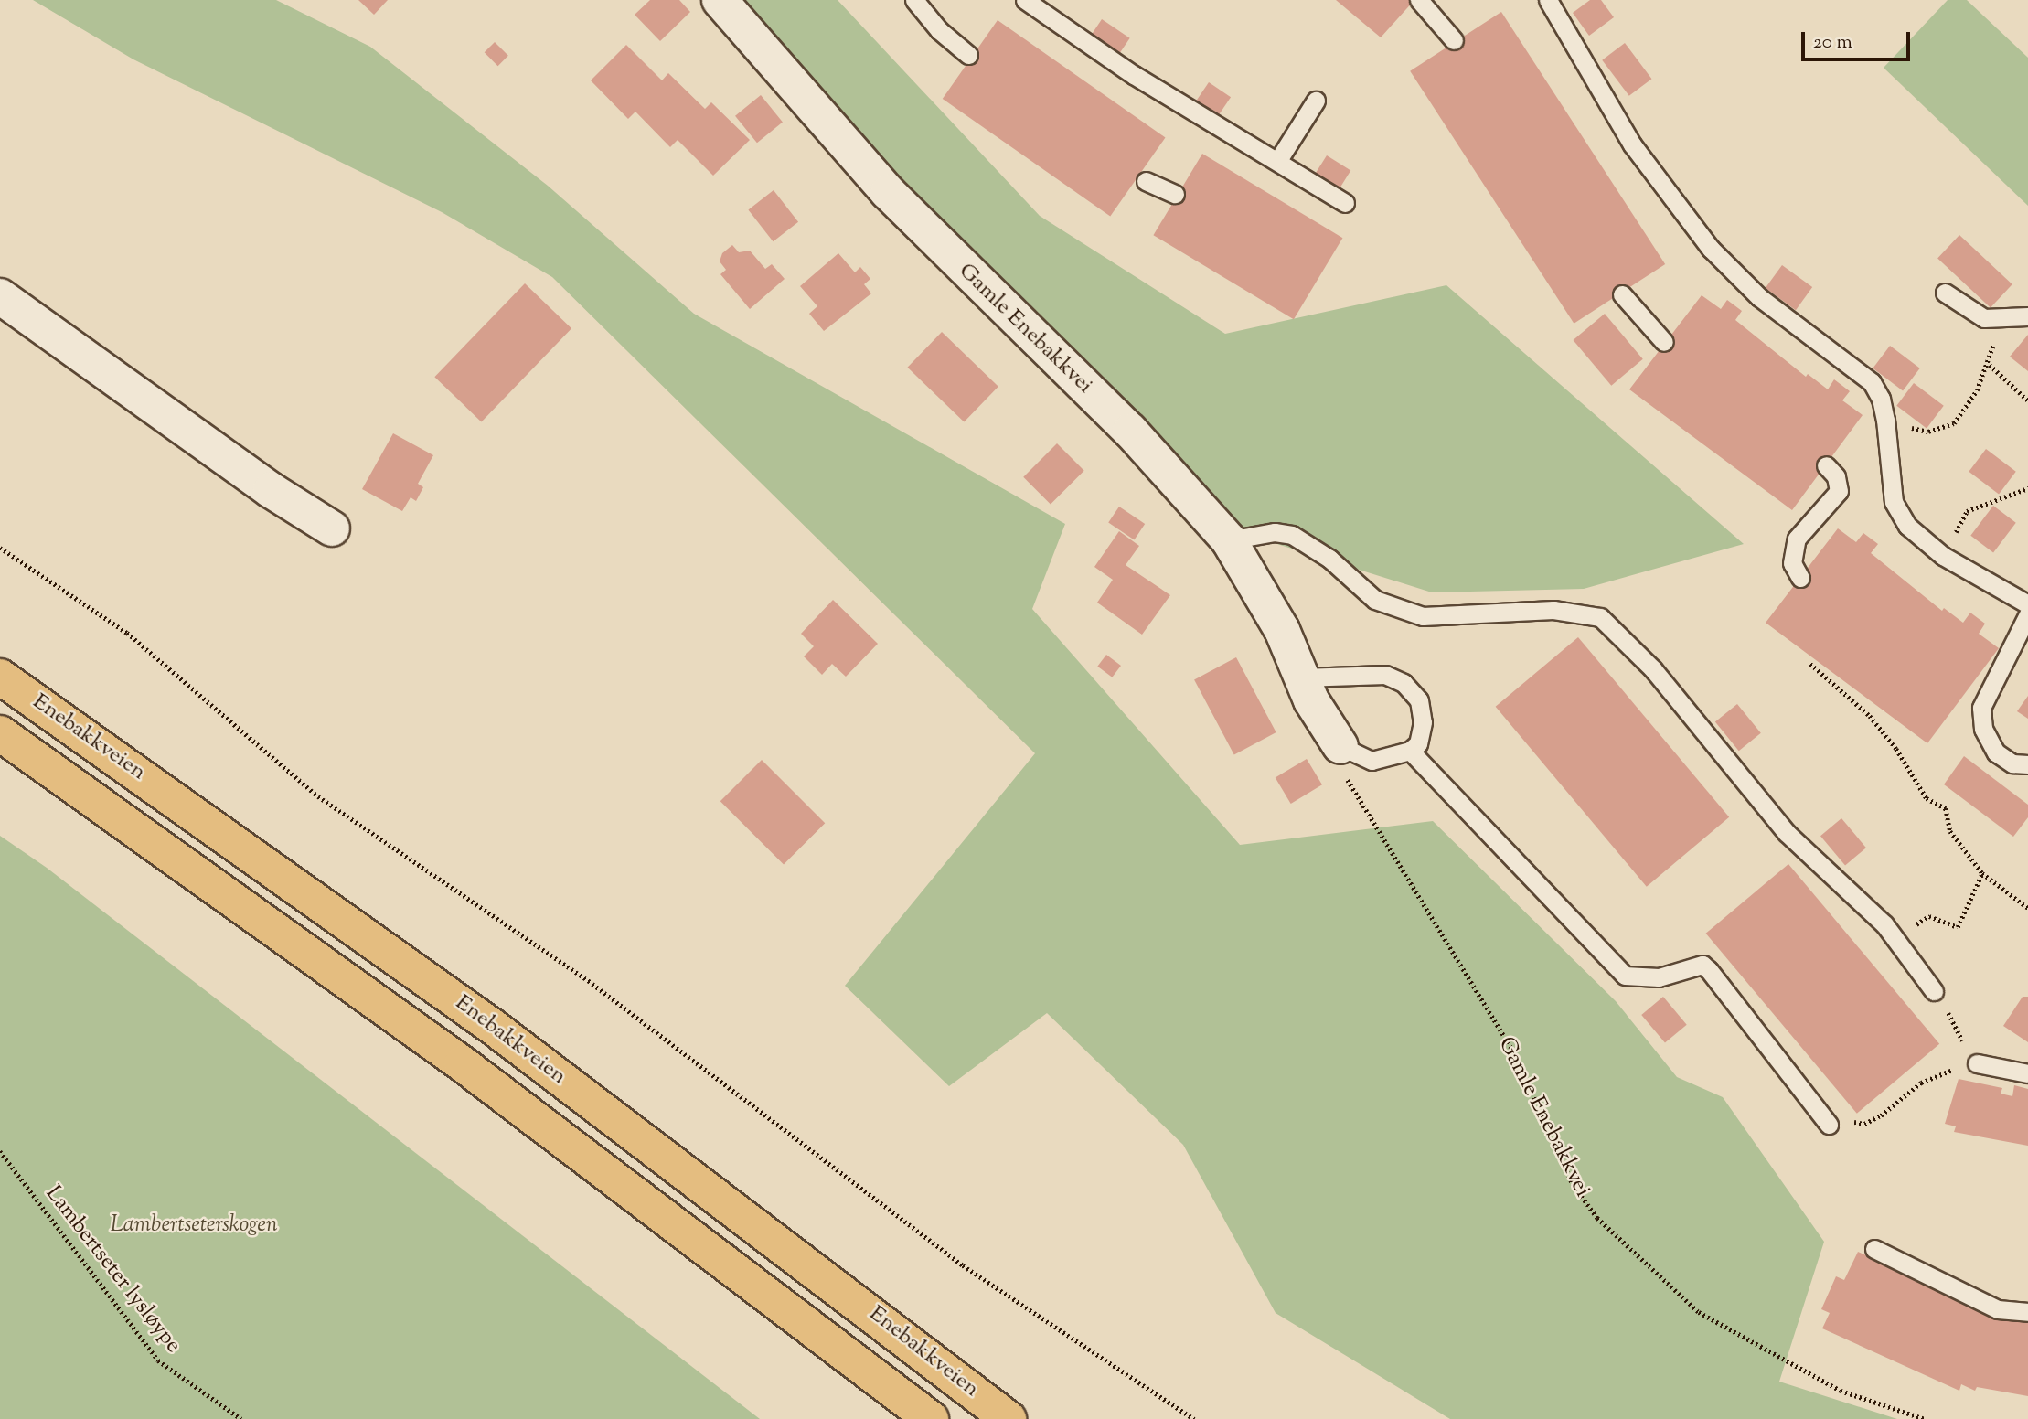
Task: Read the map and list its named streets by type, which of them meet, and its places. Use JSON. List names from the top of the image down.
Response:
{
  "streets": {
    "highway": ["Enebakkveien"],
    "street": ["Gamle Enebakkvei"],
    "path": ["Lambertseter lysløype"]
  },
  "parks": ["Lambertseterskogen"],
  "scale_bar": "20 m"
}
